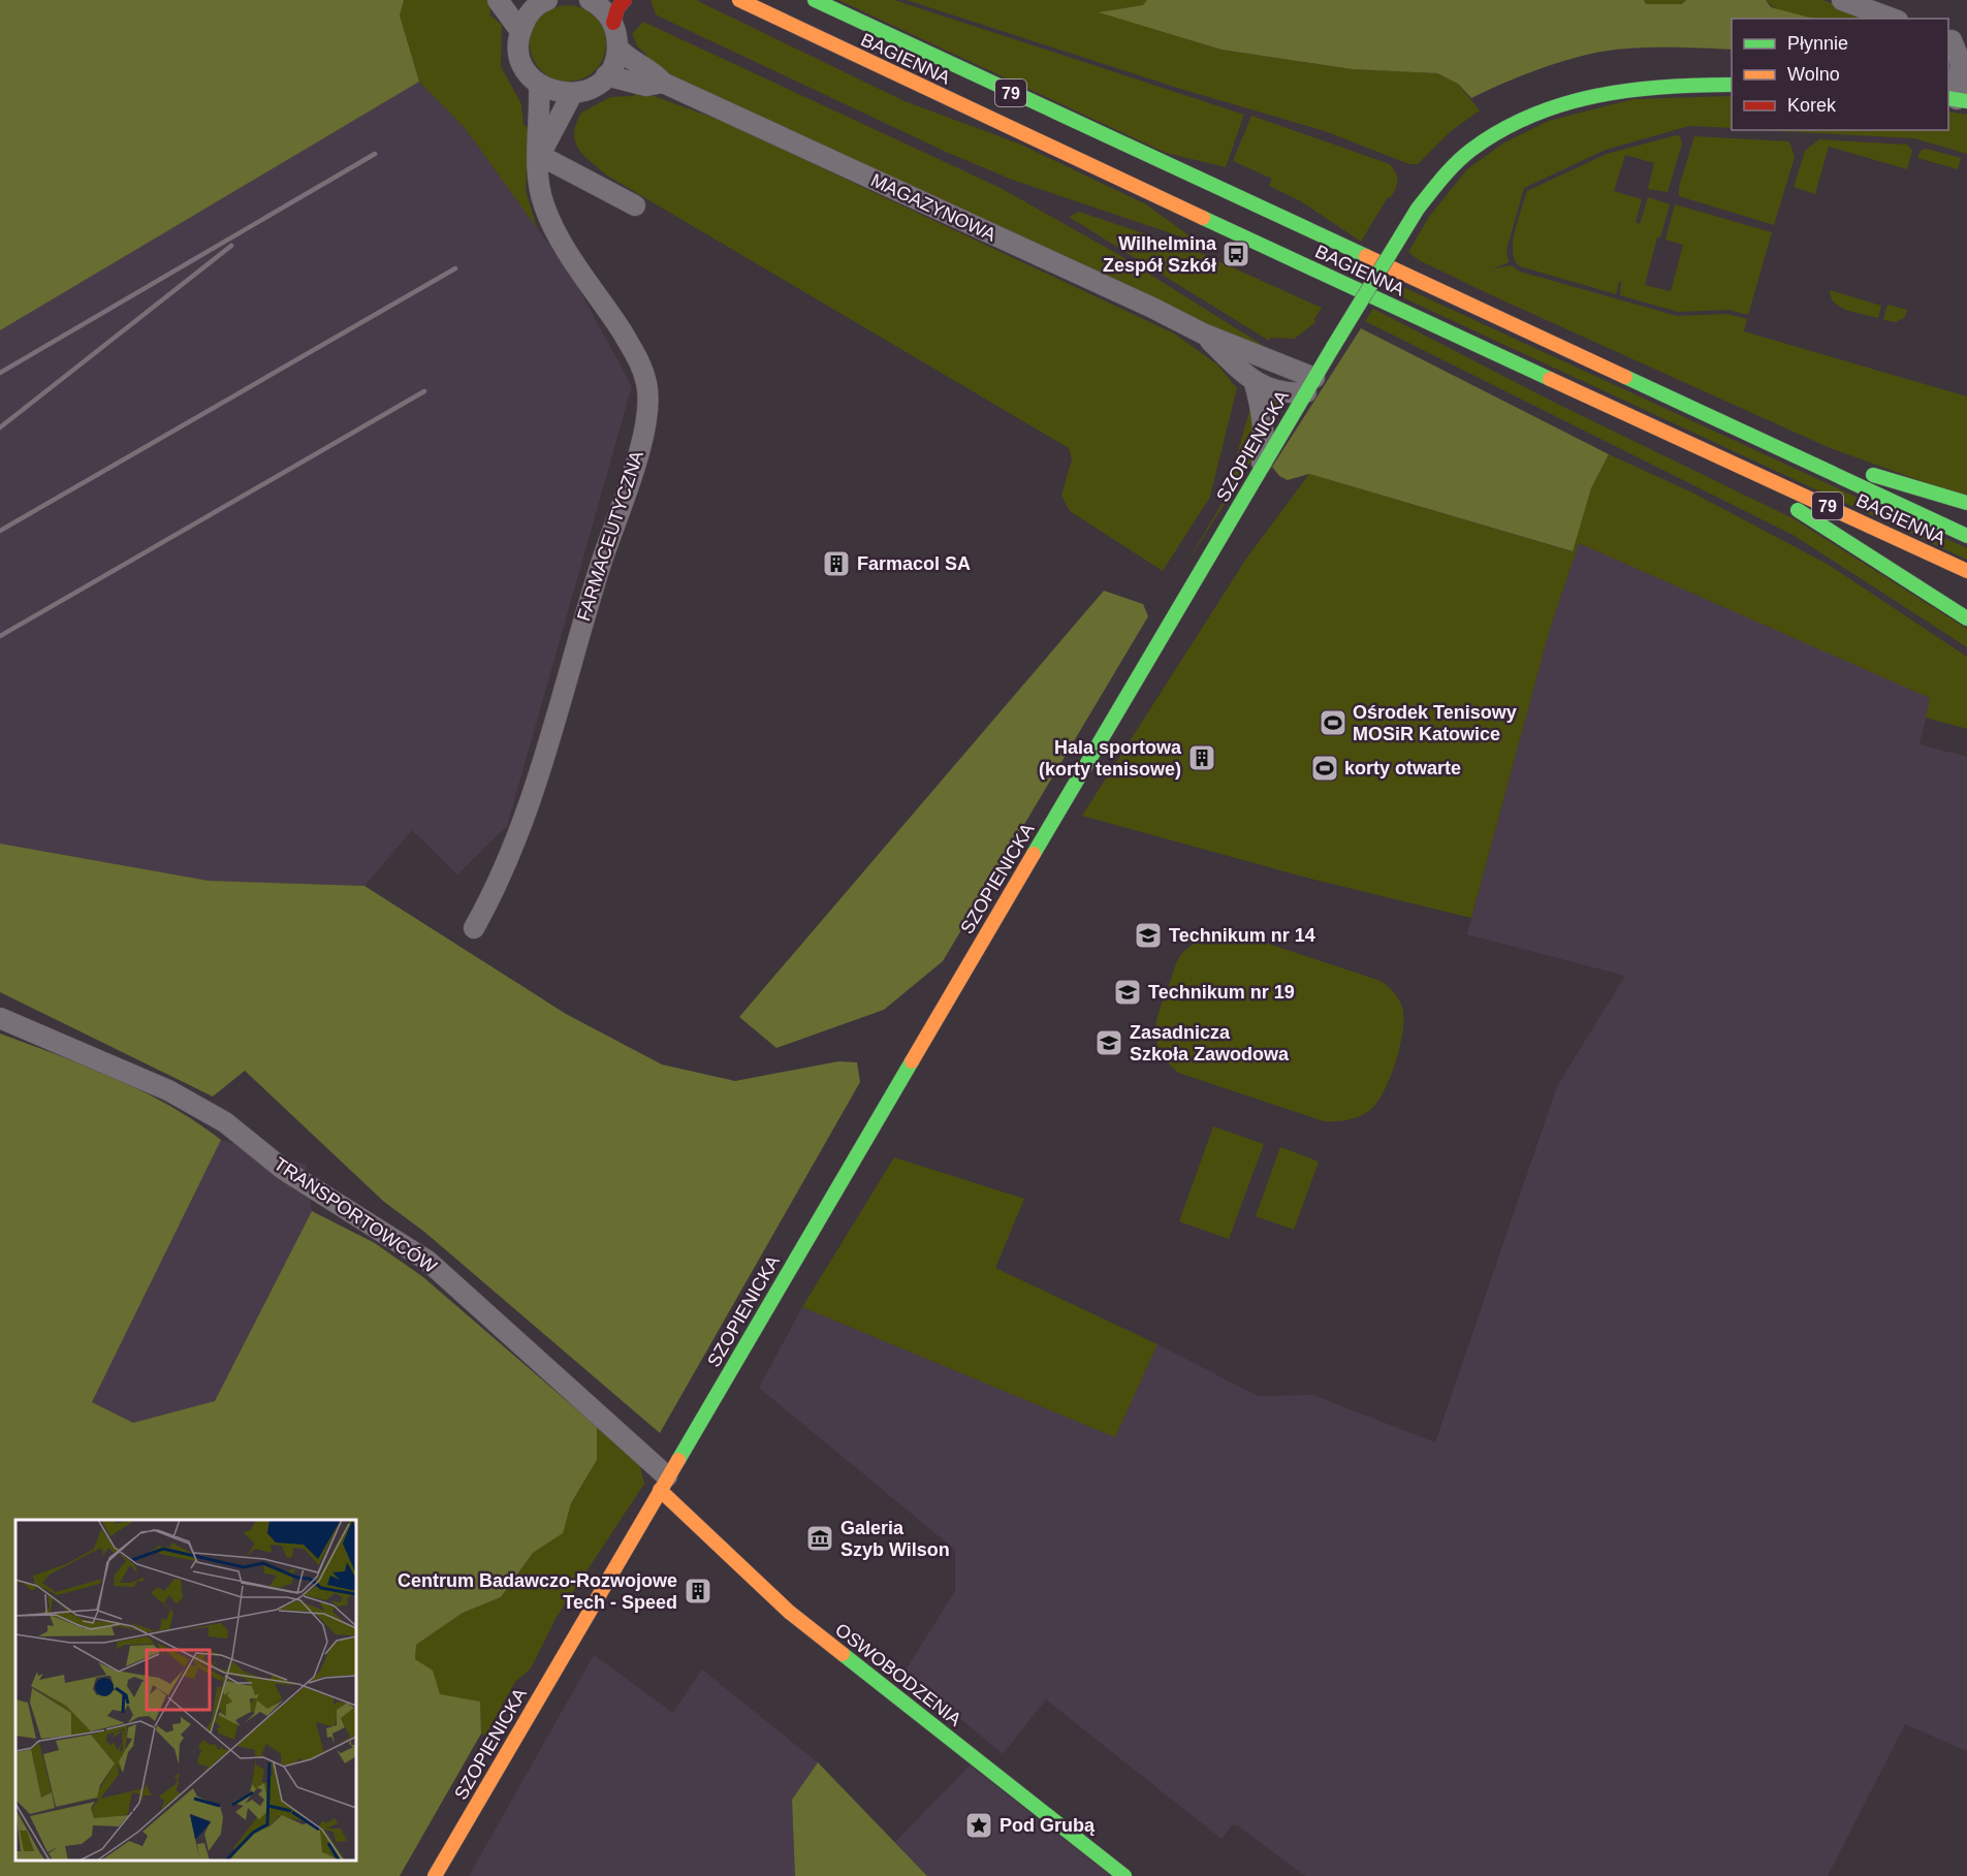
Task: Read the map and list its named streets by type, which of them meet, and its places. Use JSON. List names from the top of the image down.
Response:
{
  "streets": {
    "main road": [
      "BAGIENNA",
      "79",
      "SZOPIENICKA",
      "OSWOBODZENIA"
    ],
    "street": ["MAGAZYNOWA", "FARMACEUTYCZNA", "TRANSPORTOWCÓW"]
  },
  "crossings": [
    ["MAGAZYNOWA", "SZOPIENICKA"],
    ["SZOPIENICKA", "TRANSPORTOWCÓW"],
    ["SZOPIENICKA", "OSWOBODZENIA"],
    ["TRANSPORTOWCÓW", "OSWOBODZENIA"]
  ],
  "places": {
    "bus stop": ["Wilhelmina Zespół Szkół"],
    "building": ["Farmacol SA", "Hala sportowa (korty tenisowe)", "Centrum Badawczo-Rozwojowe Tech - Speed"],
    "sports": ["Ośrodek Tenisowy MOSiR Katowice", "korty otwarte"],
    "school or university": ["Technikum nr 14", "Technikum nr 19", "Zasadnicza Szkoła Zawodowa"],
    "museum": ["Galeria Szyb Wilson"],
    "place": ["Pod Grubą"]
  },
  "legend": ["Płynnie", "Wolno", "Korek"]
}
